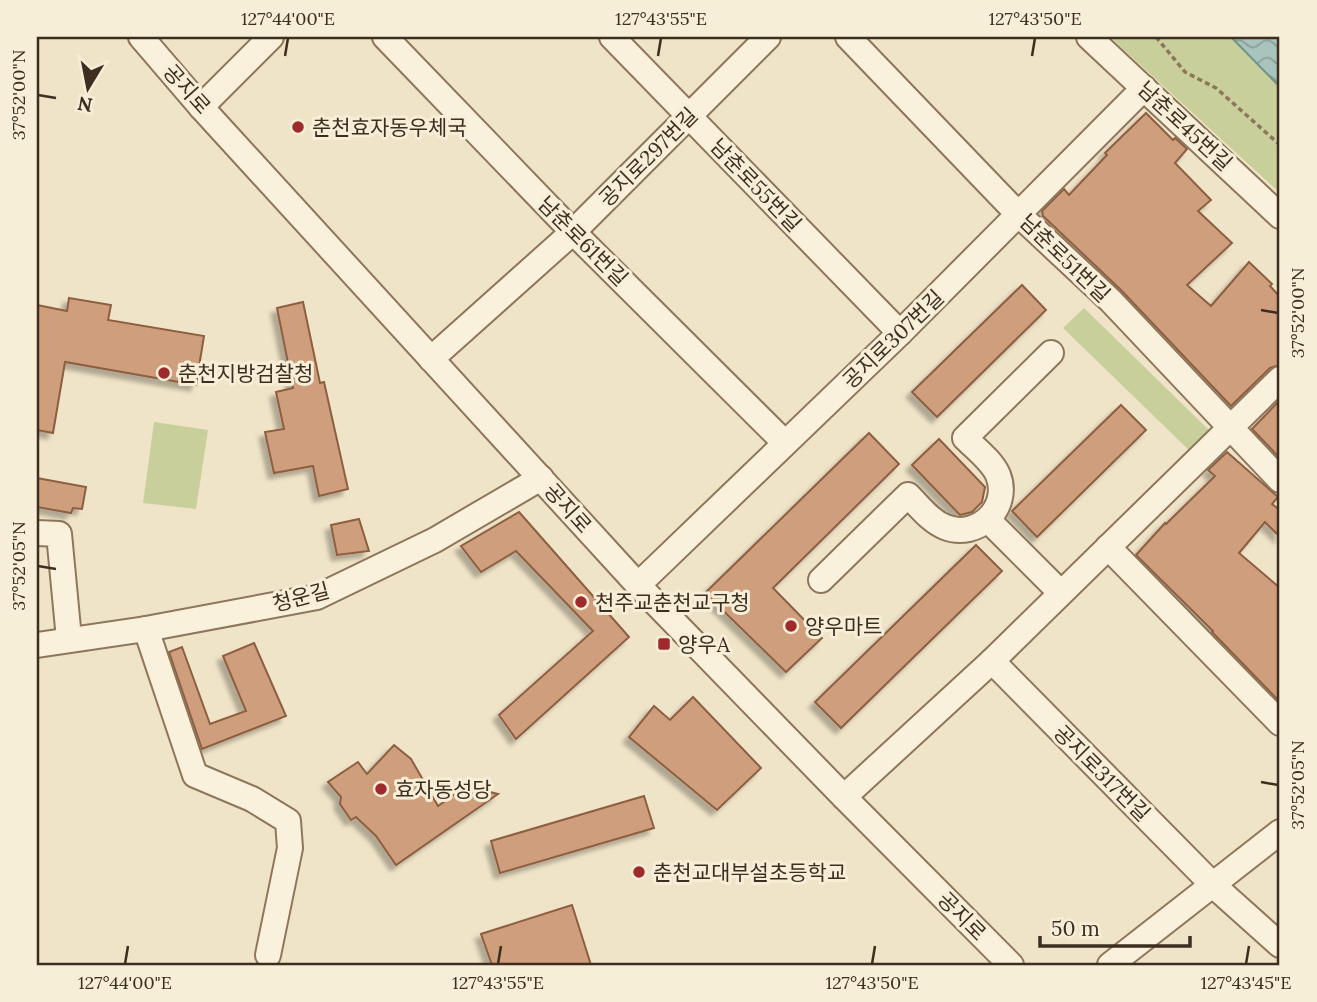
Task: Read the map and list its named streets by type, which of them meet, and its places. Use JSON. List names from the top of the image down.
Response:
{
  "streets": {
    "street": [
      "공지로",
      "남춘로45번길",
      "공지로297번길",
      "남춘로55번길",
      "남춘로61번길",
      "남춘로51번길",
      "공지로307번길",
      "청운길",
      "공지로317번길"
    ]
  },
  "crossings": [
    ["공지로", "공지로297번길"],
    ["공지로", "공지로307번길"],
    ["공지로", "청운길"],
    ["남춘로45번길", "공지로307번길"],
    ["공지로297번길", "남춘로55번길"],
    ["공지로297번길", "남춘로61번길"],
    ["남춘로55번길", "공지로307번길"],
    ["남춘로61번길", "공지로307번길"],
    ["남춘로51번길", "공지로307번길"]
  ],
  "places": {
    "other": [
      "춘천효자동우체국",
      "춘천지방검찰청",
      "천주교춘천교구청",
      "양우마트",
      "효자동성당",
      "춘천교대부설초등학교"
    ],
    "transit": ["양우A"]
  },
  "scale_bar": "50 m",
  "north": "bottom",
  "coordinates": [
    "127°44'00\"E",
    "127°43'55\"E",
    "127°43'50\"E",
    "37°52'00\"N",
    "37°52'05\"N",
    "127°43'45\"E"
  ]
}
